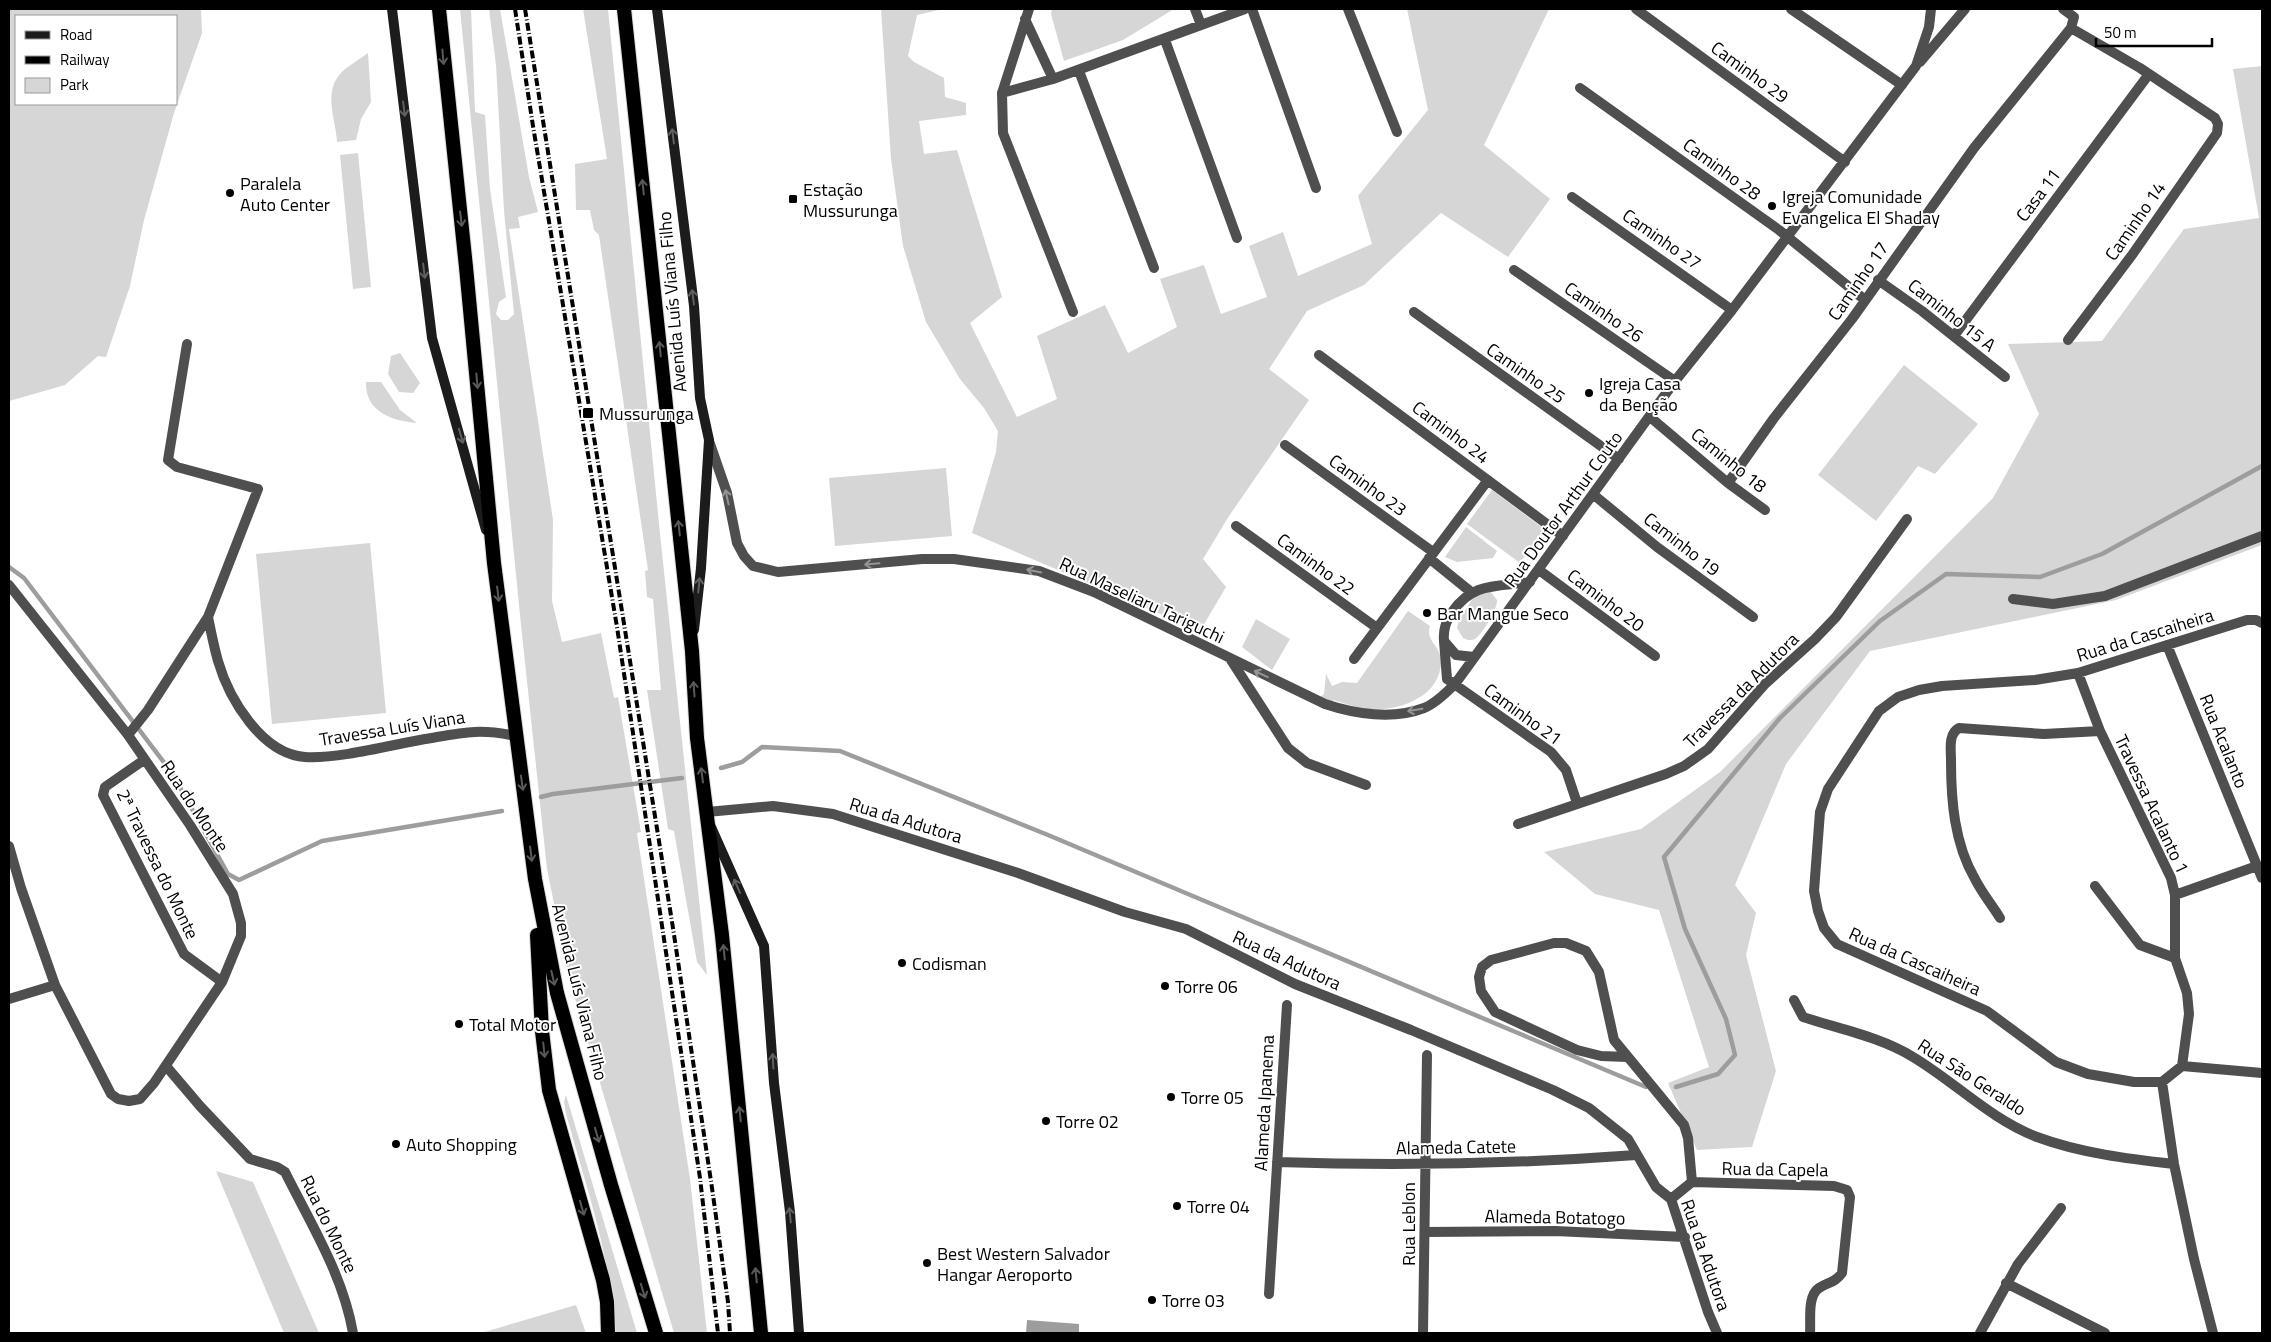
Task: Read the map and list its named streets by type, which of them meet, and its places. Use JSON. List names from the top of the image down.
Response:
{
  "streets": {
    "highway": ["Avenida Luís Viana Filho"],
    "street": [
      "Caminho 29",
      "Caminho 28",
      "Casa 11",
      "Caminho 14",
      "Caminho 27",
      "Caminho 17",
      "Caminho 26",
      "Caminho 15 A",
      "Caminho 25",
      "Caminho 24",
      "Caminho 18",
      "Caminho 23",
      "Rua Doutor Arthur Couto",
      "Caminho 19",
      "Caminho 22",
      "Rua Maseliaru Tariguchi",
      "Caminho 20",
      "Rua da Cascaiheira",
      "Travessa da Adutora",
      "Caminho 21",
      "Travessa Luís Viana",
      "Rua Acalanto",
      "Travessa Acalanto 1",
      "Rua do Monte",
      "Rua da Adutora",
      "2ª Travessa do Monte",
      "Rua São Geraldo",
      "Alameda Ipanema",
      "Alameda Catete",
      "Rua da Capela",
      "Alameda Botatogo",
      "Rua Leblon"
    ]
  },
  "crossings": [
    ["Caminho 29", "Rua Doutor Arthur Couto"],
    ["Caminho 28", "Caminho 17"],
    ["Caminho 28", "Rua Doutor Arthur Couto"],
    ["Casa 11", "Caminho 14"],
    ["Casa 11", "Caminho 15 A"],
    ["Caminho 27", "Rua Doutor Arthur Couto"],
    ["Caminho 17", "Caminho 15 A"],
    ["Caminho 17", "Caminho 18"],
    ["Avenida Luís Viana Filho", "Rua Maseliaru Tariguchi"],
    ["Avenida Luís Viana Filho", "Travessa Luís Viana"],
    ["Avenida Luís Viana Filho", "Rua da Adutora"],
    ["Caminho 26", "Rua Doutor Arthur Couto"],
    ["Caminho 25", "Rua Doutor Arthur Couto"],
    ["Caminho 24", "Rua Doutor Arthur Couto"],
    ["Caminho 18", "Rua Doutor Arthur Couto"],
    ["Rua Doutor Arthur Couto", "Caminho 19"],
    ["Rua Doutor Arthur Couto", "Rua Maseliaru Tariguchi"],
    ["Rua Doutor Arthur Couto", "Caminho 20"],
    ["Rua Doutor Arthur Couto", "Caminho 21"],
    ["Rua Maseliaru Tariguchi", "Caminho 21"],
    ["Rua da Cascaiheira", "Rua Acalanto"],
    ["Rua da Cascaiheira", "Travessa Acalanto 1"],
    ["Travessa da Adutora", "Caminho 21"],
    ["Rua Acalanto", "Travessa Acalanto 1"],
    ["Rua do Monte", "2ª Travessa do Monte"],
    ["Rua da Adutora", "Alameda Catete"],
    ["Rua da Adutora", "Alameda Botatogo"],
    ["Alameda Ipanema", "Alameda Catete"],
    ["Alameda Catete", "Rua Leblon"],
    ["Alameda Botatogo", "Rua Leblon"]
  ],
  "one_way": ["Rua Maseliaru Tariguchi"],
  "places": {
    "other": [
      "Paralela Auto Center",
      "Igreja Comunidade Evangelica El Shaday",
      "Igreja Casa da Benção",
      "Bar Mangue Seco",
      "Codisman",
      "Torre 06",
      "Total Motor",
      "Torre 05",
      "Torre 02",
      "Auto Shopping",
      "Torre 04",
      "Best Western Salvador Hangar Aeroporto",
      "Torre 03"
    ],
    "transit": ["Estação Mussurunga", "Mussurunga"]
  },
  "legend": ["Road", "Railway", "Park"],
  "scale_bar": "50 m"
}
